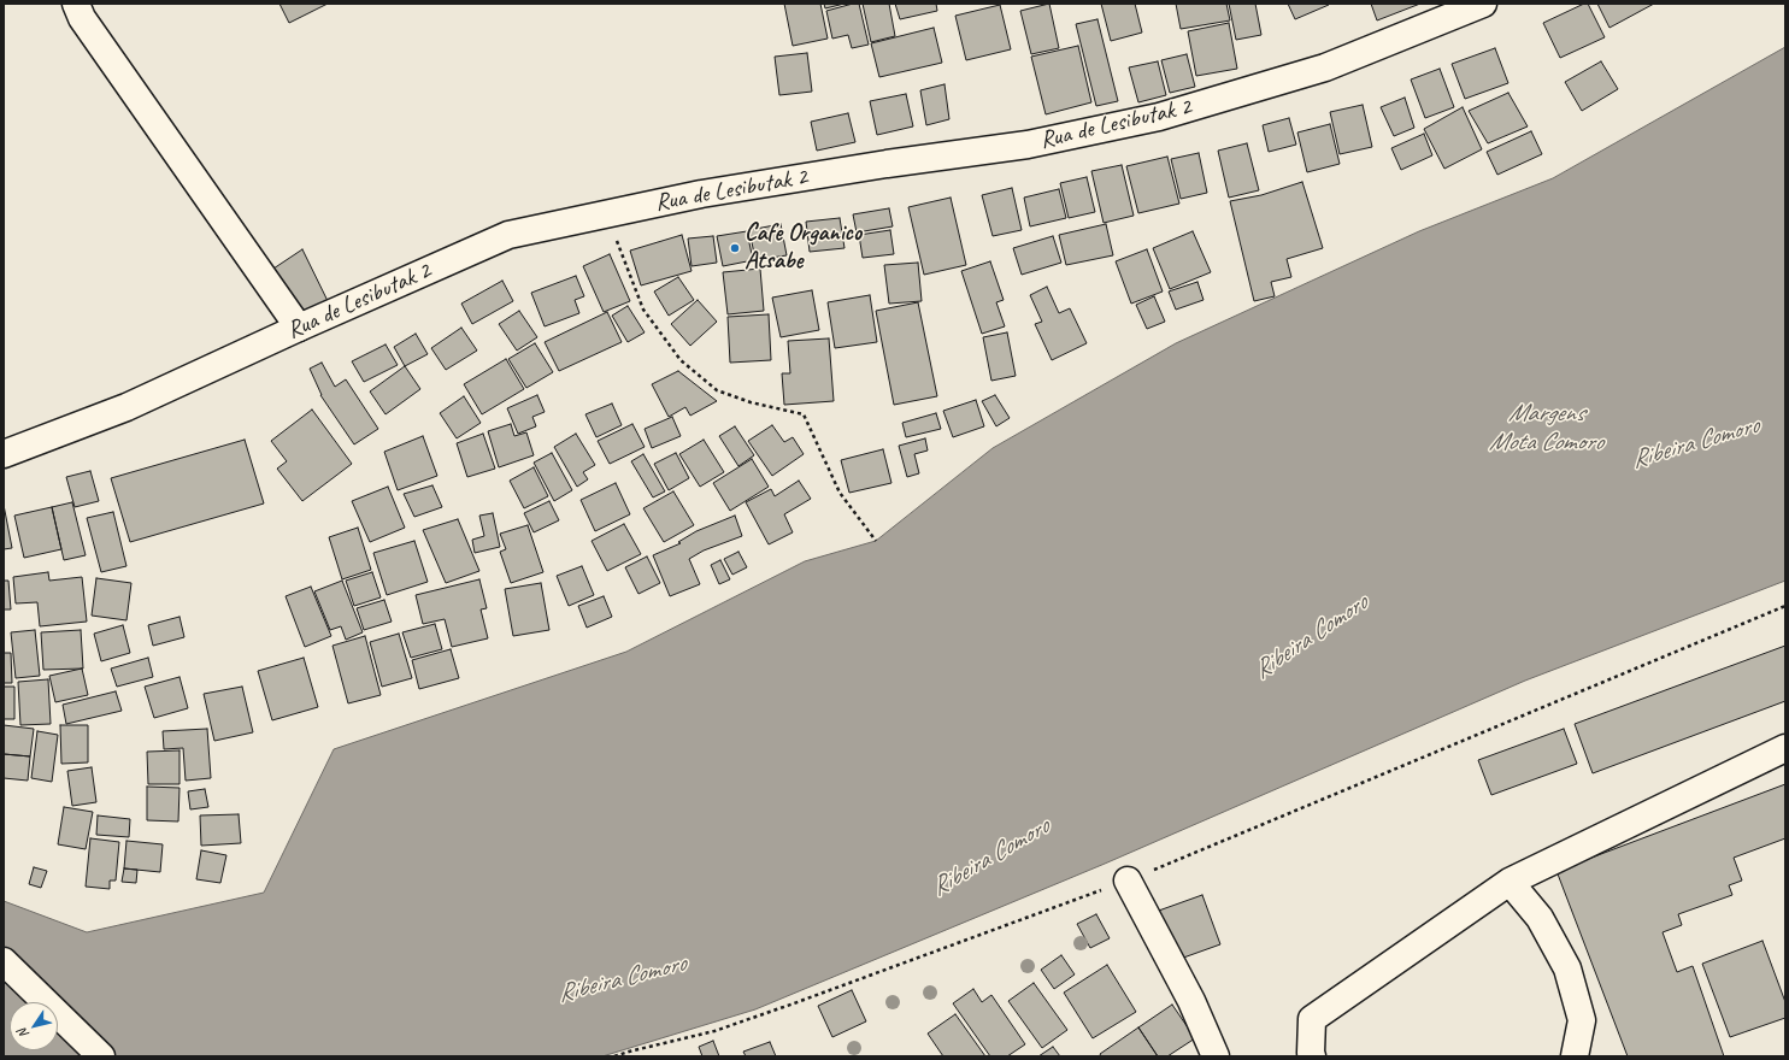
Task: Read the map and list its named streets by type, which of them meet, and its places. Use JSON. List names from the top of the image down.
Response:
{
  "streets": {
    "main road": ["Rua de Lesibutak 2"]
  },
  "water": ["Margens Mota Comoro", "Ribeira Comoro"],
  "places": ["Cafe Organico Atsabe"],
  "north": "bottom left"
}
